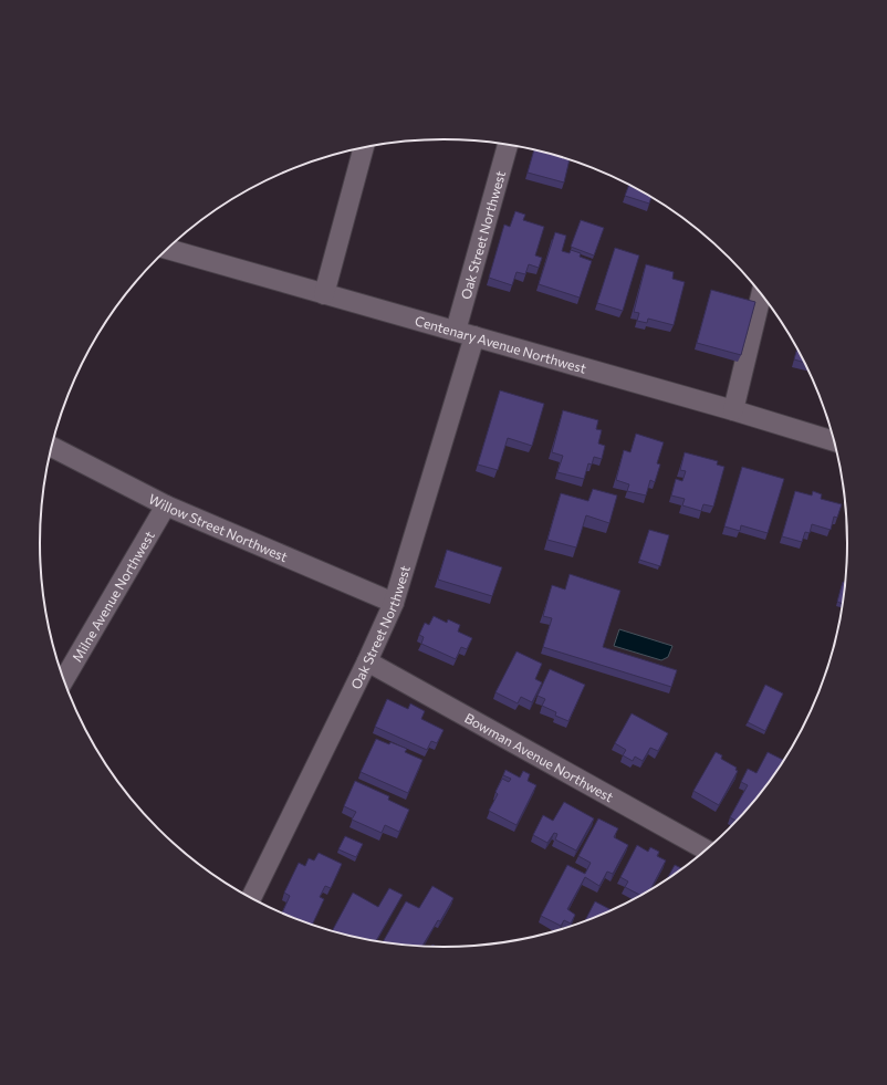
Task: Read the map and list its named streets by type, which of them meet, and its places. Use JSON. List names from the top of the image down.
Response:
{
  "streets": {
    "street": [
      "Oak Street Northwest",
      "Centenary Avenue Northwest",
      "Willow Street Northwest",
      "Milne Avenue Northwest",
      "Bowman Avenue Northwest"
    ]
  },
  "crossings": [
    ["Oak Street Northwest", "Centenary Avenue Northwest"],
    ["Oak Street Northwest", "Willow Street Northwest"],
    ["Oak Street Northwest", "Bowman Avenue Northwest"],
    ["Willow Street Northwest", "Milne Avenue Northwest"]
  ]
}
